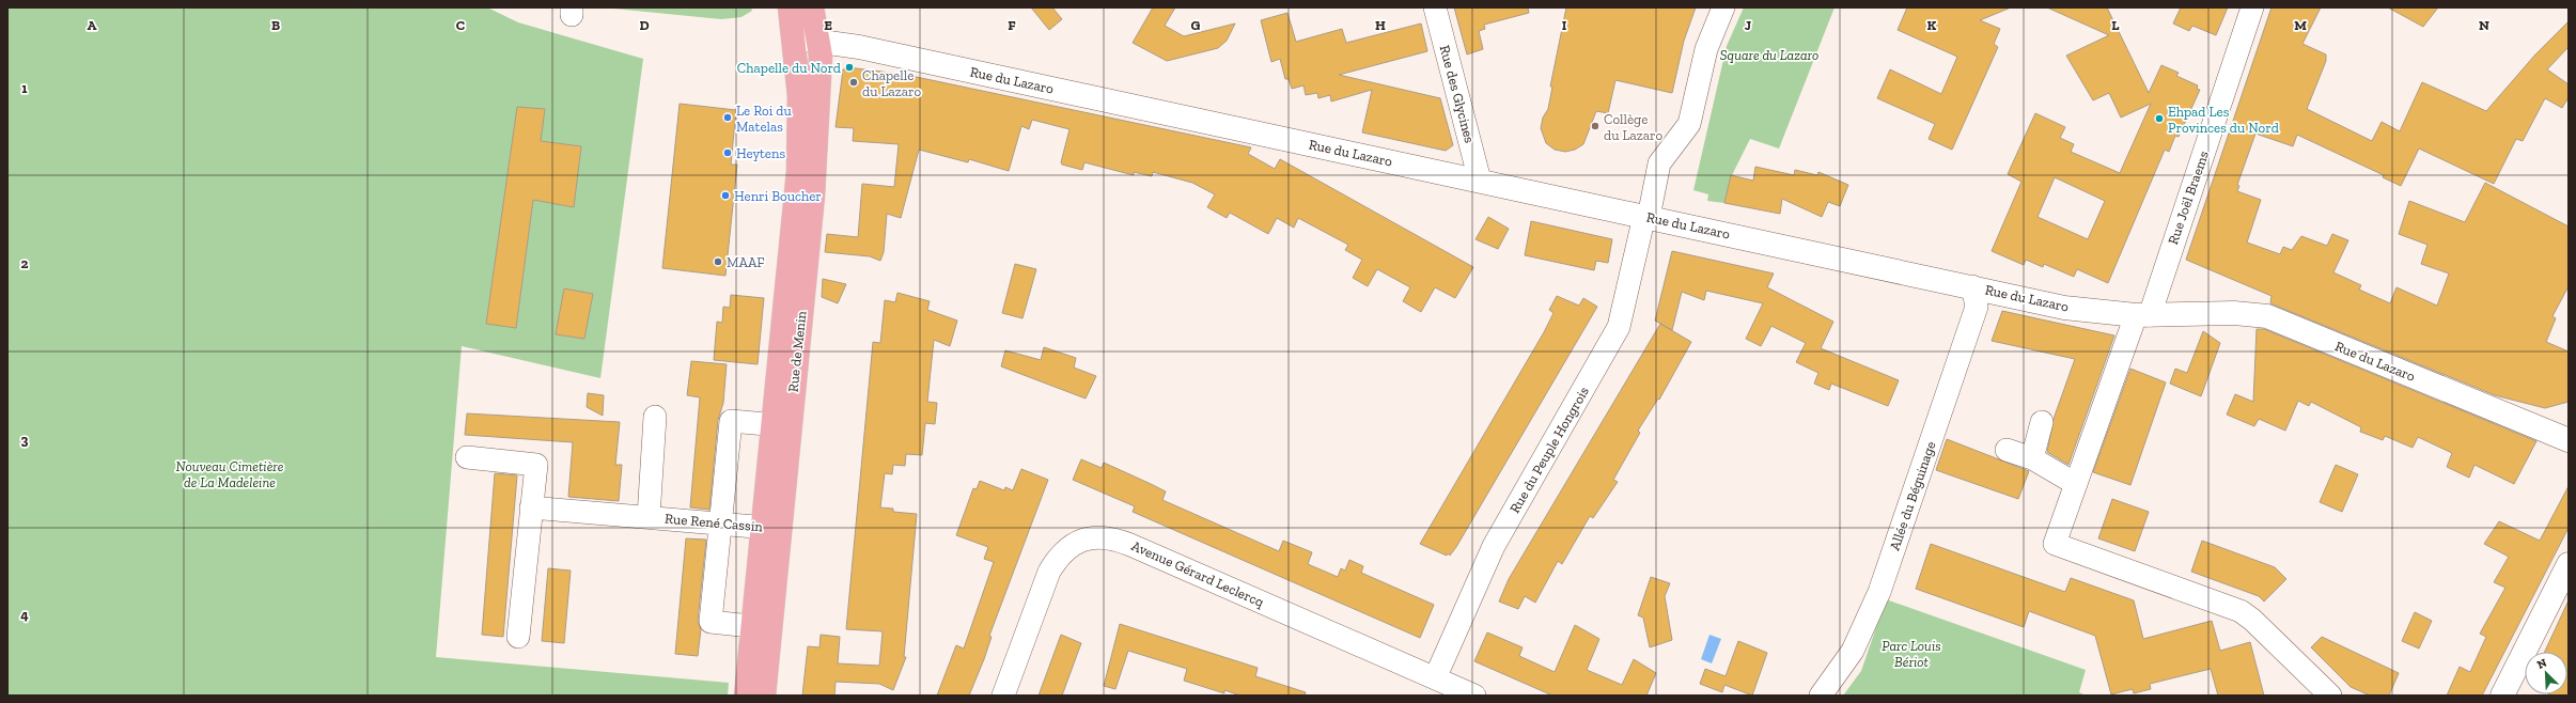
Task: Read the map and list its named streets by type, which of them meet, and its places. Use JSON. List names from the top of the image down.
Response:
{
  "streets": {
    "main road": ["Rue de Menin"],
    "street": [
      "Rue du Lazaro",
      "Rue des Glycines",
      "Rue Joël Braems",
      "Rue du Peuple Hongrois",
      "Allée du Béguinage",
      "Rue René Cassin",
      "Avenue Gérard Leclercq"
    ]
  },
  "crossings": [
    ["Rue du Lazaro", "Rue des Glycines"],
    ["Rue du Lazaro", "Rue Joël Braems"],
    ["Rue du Lazaro", "Rue de Menin"],
    ["Rue du Lazaro", "Rue du Peuple Hongrois"],
    ["Rue du Lazaro", "Allée du Béguinage"],
    ["Rue de Menin", "Rue René Cassin"],
    ["Rue du Peuple Hongrois", "Avenue Gérard Leclercq"]
  ],
  "parks": ["Square du Lazaro", "Nouveau Cimetière de La Madeleine", "Parc Louis Bériot"],
  "places": [
    "Chapelle du Nord",
    "Chapelle du Lazaro",
    "Le Roi du Matelas",
    "Ehpad Les Provinces du Nord",
    "Collège du Lazaro",
    "Heytens",
    "Henri Boucher",
    "MAAF"
  ],
  "north": "top left",
  "grid": {
    "columns": [
      "A",
      "B",
      "C",
      "D",
      "E",
      "F",
      "G",
      "H",
      "I",
      "J",
      "K",
      "L",
      "M",
      "N"
    ],
    "rows": [
      "1",
      "2",
      "3",
      "4"
    ]
  }
}
